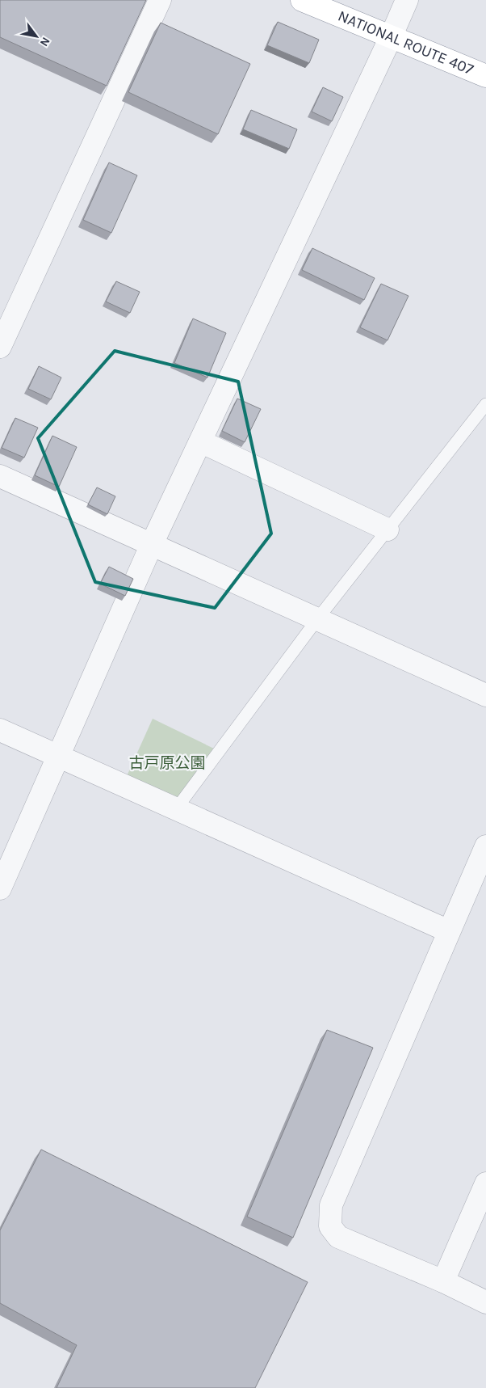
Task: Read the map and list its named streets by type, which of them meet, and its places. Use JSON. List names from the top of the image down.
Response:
{
  "streets": {
    "highway": ["NATIONAL ROUTE 407"]
  },
  "parks": ["古戸原公園"],
  "north": "bottom right"
}
